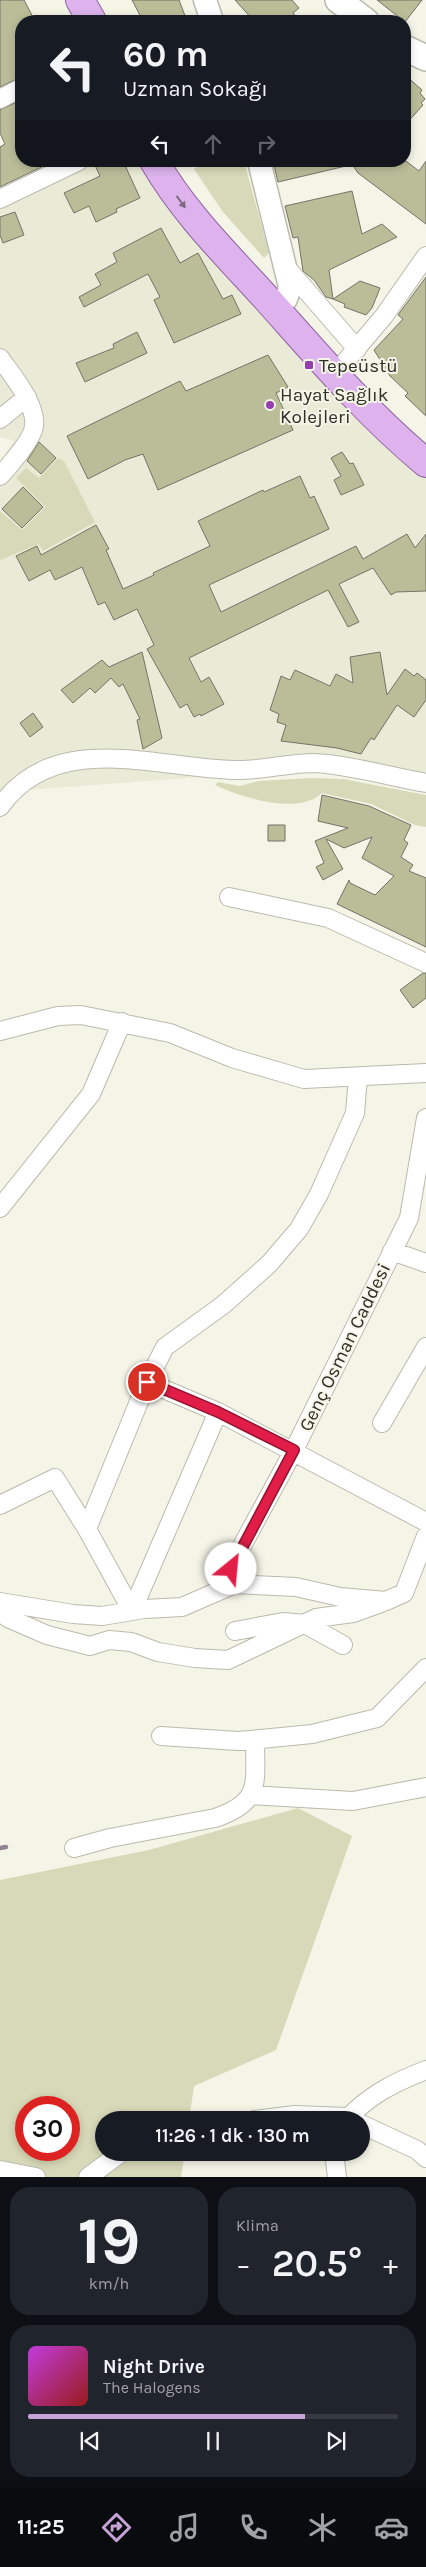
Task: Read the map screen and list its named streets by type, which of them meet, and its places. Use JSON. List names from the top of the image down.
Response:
{
  "streets": {
    "street": ["Genç Osman Caddesi"]
  },
  "places": {
    "transit": ["Tepeüstü"],
    "other": ["Hayat Sağlık Kolejleri"]
  },
  "page": {
    "turn": ["60 m", "Uzman Sokağı"],
    "limit": "30",
    "trip": "11:26 · 1 dk · 130 m",
    "tile": [
      ["19", "km/h"],
      "Klima"
    ],
    "heat": ["−", "20.5°", "+"],
    "song": ["Night Drive", "The Halogens"],
    "tabs": "11:25"
  }
}
